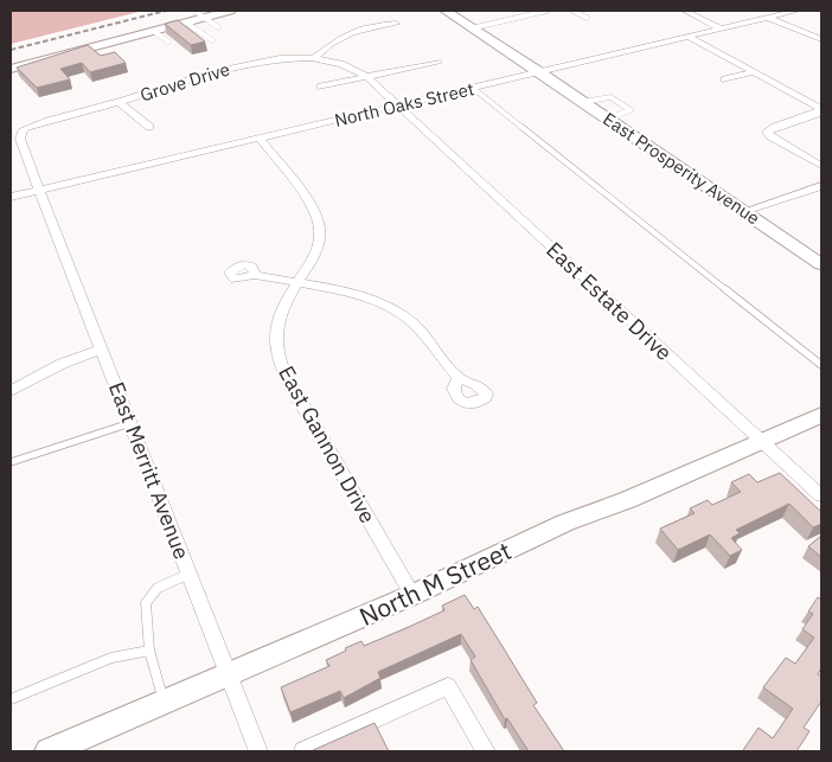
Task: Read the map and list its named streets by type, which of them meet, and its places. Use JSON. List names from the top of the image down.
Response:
{
  "streets": {
    "main road": ["East Prosperity Avenue", "North M Street"],
    "street": [
      "Grove Drive",
      "North Oaks Street",
      "East Estate Drive",
      "East Gannon Drive",
      "East Merritt Avenue"
    ]
  },
  "crossings": [
    ["Grove Drive", "North Oaks Street"],
    ["Grove Drive", "East Estate Drive"],
    ["Grove Drive", "East Merritt Avenue"],
    ["North Oaks Street", "East Prosperity Avenue"],
    ["North Oaks Street", "East Estate Drive"],
    ["North Oaks Street", "East Gannon Drive"],
    ["North Oaks Street", "East Merritt Avenue"],
    ["East Estate Drive", "North M Street"],
    ["East Gannon Drive", "North M Street"],
    ["East Merritt Avenue", "North M Street"]
  ]
}
